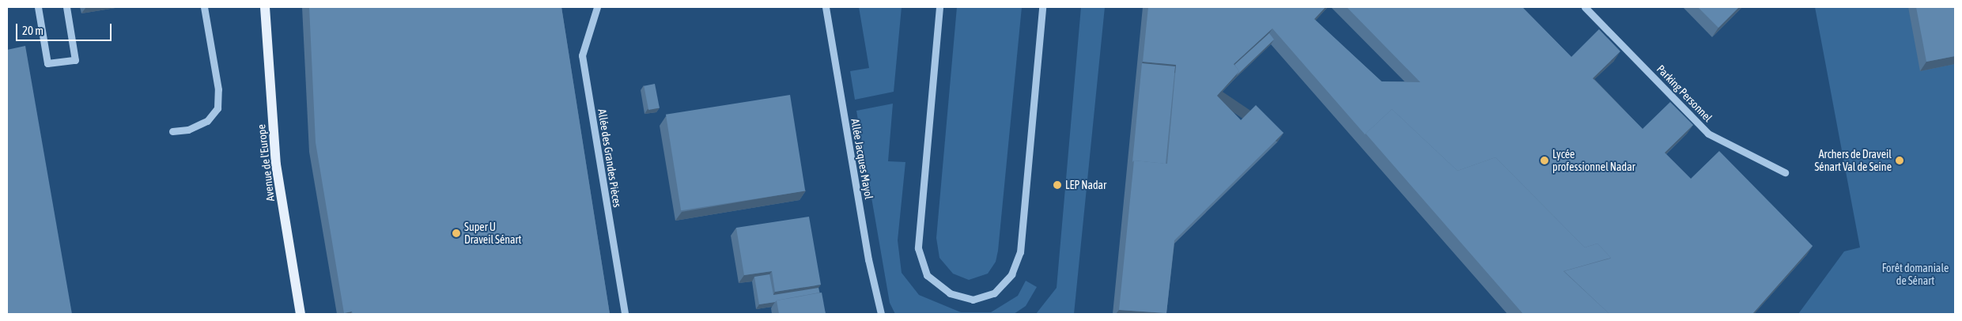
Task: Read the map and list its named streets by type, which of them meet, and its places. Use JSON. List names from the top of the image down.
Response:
{
  "streets": {
    "main road": ["Avenue de l'Europe"],
    "lane": ["Parking Personnel", "Allée des Grandes Pièces", "Allée Jacques Mayol"]
  },
  "parks": ["Forêt domaniale de Sénart"],
  "places": [
    "Lycée professionnel Nadar",
    "Archers de Draveil Sénart Val de Seine",
    "LEP Nadar",
    "Super U Draveil Sénart"
  ],
  "scale_bar": "20 m"
}
